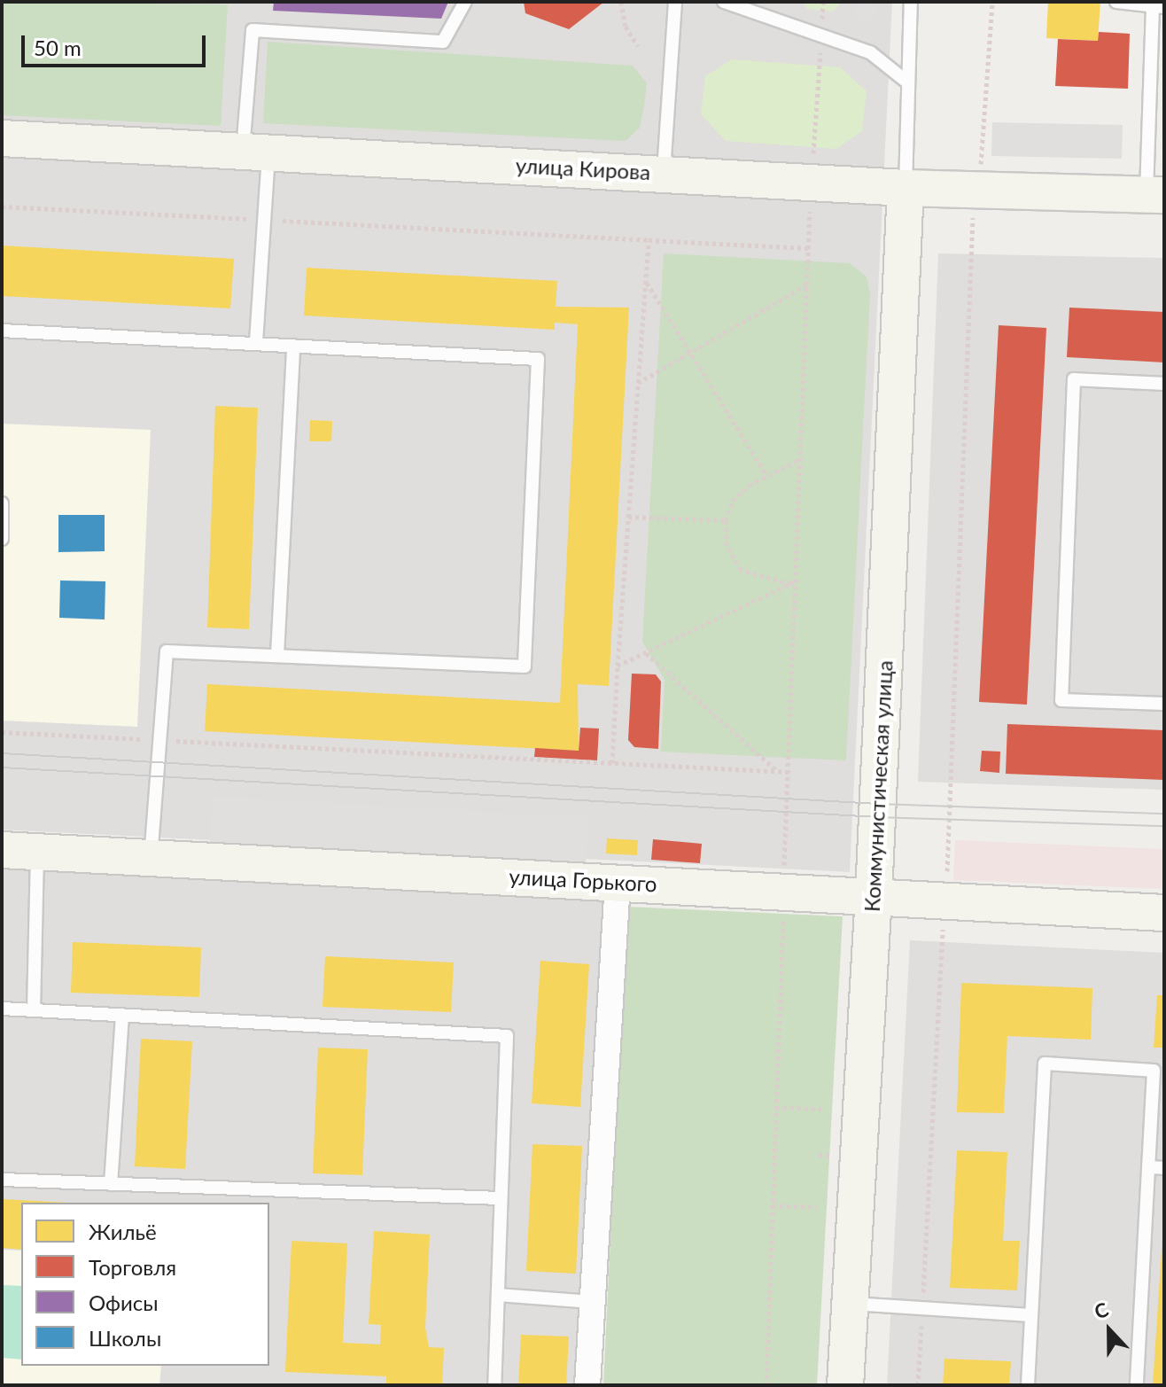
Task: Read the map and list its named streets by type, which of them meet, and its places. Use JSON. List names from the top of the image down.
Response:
{
  "streets": {
    "street": ["улица Кирова", "Коммунистическая улица", "улица Горького"]
  },
  "crossings": [
    ["улица Кирова", "Коммунистическая улица"],
    ["Коммунистическая улица", "улица Горького"]
  ],
  "legend": [
    "Жильё",
    "Торговля",
    "Офисы",
    "Школы"
  ],
  "scale_bar": "50 m",
  "north": "top"
}
